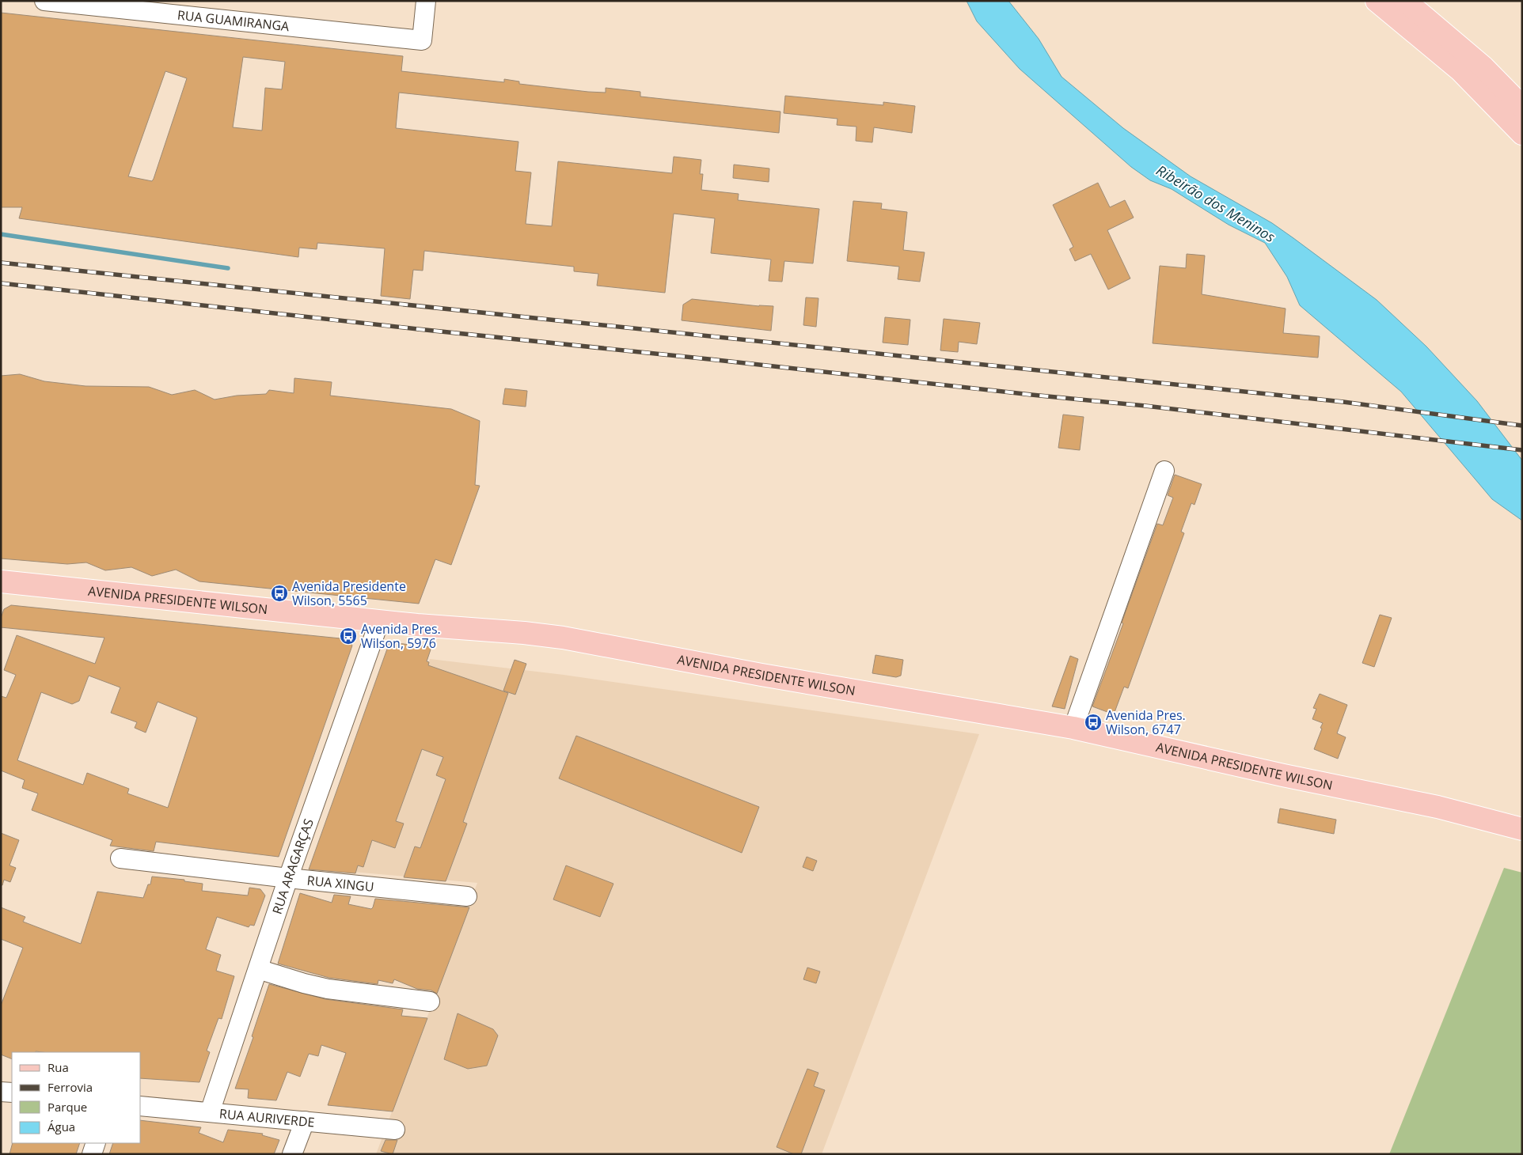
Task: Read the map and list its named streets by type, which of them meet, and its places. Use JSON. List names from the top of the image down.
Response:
{
  "streets": {
    "main road": ["AVENIDA PRESIDENTE WILSON"],
    "street": [
      "RUA GUAMIRANGA",
      "RUA ARAGARÇAS",
      "RUA XINGU",
      "RUA AURIVERDE"
    ]
  },
  "crossings": [
    ["AVENIDA PRESIDENTE WILSON", "RUA ARAGARÇAS"],
    ["RUA ARAGARÇAS", "RUA XINGU"],
    ["RUA ARAGARÇAS", "RUA AURIVERDE"]
  ],
  "water": ["Ribeirão dos Meninos"],
  "places": {
    "bus stop": ["Avenida Presidente Wilson, 5565", "Avenida Pres. Wilson, 5976", "Avenida Pres. Wilson, 6747"]
  },
  "legend": [
    "Rua",
    "Ferrovia",
    "Parque",
    "Água"
  ]
}
